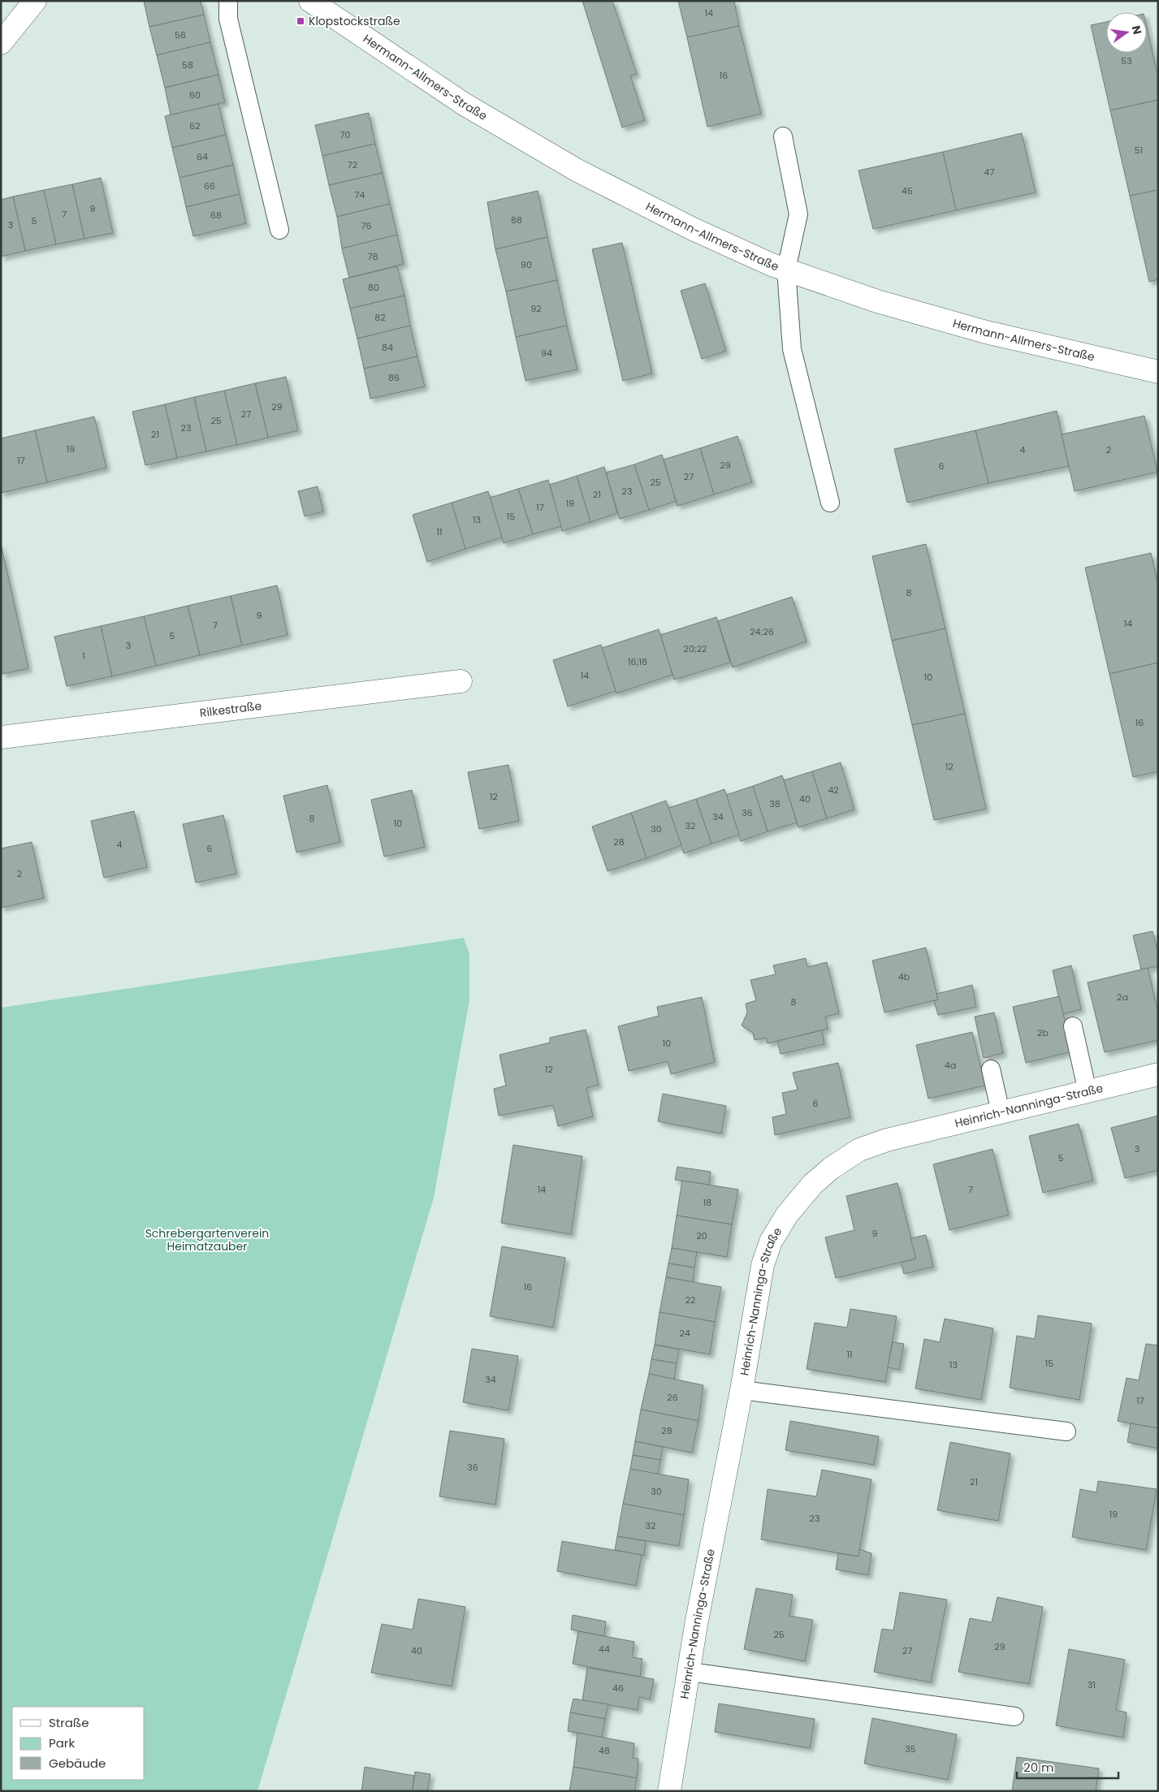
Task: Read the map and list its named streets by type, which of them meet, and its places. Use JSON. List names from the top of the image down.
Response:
{
  "streets": {
    "street": ["Hermann-Allmers-Straße", "Rilkestraße", "Heinrich-Nanninga-Straße"]
  },
  "parks": ["Schrebergartenverein Heimatzauber"],
  "places": {
    "transit": ["Klopstockstraße"]
  },
  "house_numbers": [
    "14",
    "56",
    "53",
    "58",
    "16",
    "60",
    "62",
    "70",
    "51",
    "64",
    "72",
    "47",
    "66",
    "45",
    "74",
    "9",
    "7",
    "68",
    "88",
    "5",
    "3",
    "76",
    "78",
    "90",
    "80",
    "92",
    "82",
    "84",
    "94",
    "86",
    "29",
    "27",
    "25",
    "23",
    "21",
    "19",
    "4",
    "2",
    "17",
    "29",
    "6",
    "27",
    "25",
    "23",
    "21",
    "19",
    "17",
    "15",
    "13",
    "11",
    "8",
    "9",
    "14",
    "7",
    "24;26",
    "5",
    "3",
    "20;22",
    "1",
    "16;18",
    "14",
    "10",
    "16",
    "12",
    "42",
    "12",
    "40",
    "38",
    "36",
    "34",
    "8",
    "10",
    "32",
    "30",
    "28",
    "4",
    "6",
    "2",
    "4b",
    "2a",
    "8",
    "2b",
    "10",
    "4a",
    "12",
    "6",
    "3",
    "5",
    "14",
    "7",
    "18",
    "9",
    "20",
    "16",
    "22",
    "24",
    "11",
    "15",
    "13",
    "34",
    "26",
    "17",
    "28",
    "36",
    "21",
    "30",
    "19",
    "23",
    "32",
    "25",
    "29",
    "44",
    "40",
    "27",
    "31",
    "46",
    "35",
    "48"
  ],
  "legend": ["Straße", "Park", "Gebäude"],
  "scale_bar": "20 m",
  "north": "right"
}
